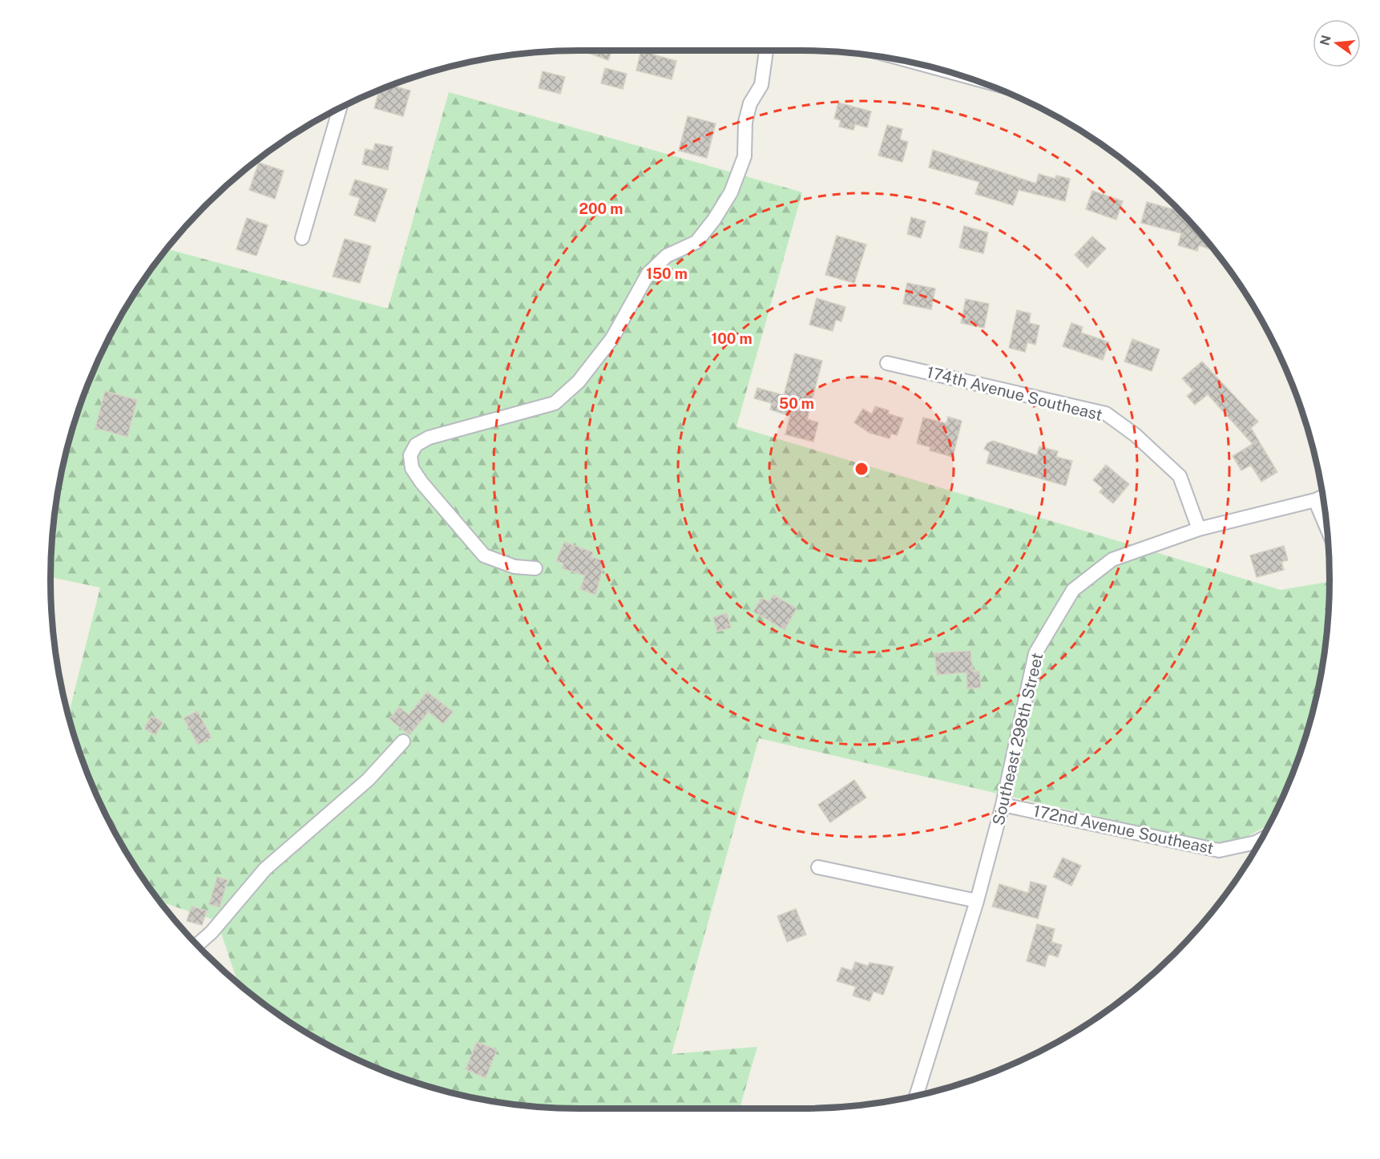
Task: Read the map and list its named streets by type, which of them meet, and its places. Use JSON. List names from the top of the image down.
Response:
{
  "streets": {
    "street": ["174th Avenue Southeast", "Southeast 298th Street", "172nd Avenue Southeast"]
  },
  "crossings": [
    ["174th Avenue Southeast", "Southeast 298th Street"],
    ["Southeast 298th Street", "172nd Avenue Southeast"]
  ],
  "north": "left",
  "rings": [
    "200 m",
    "150 m",
    "100 m",
    "50 m"
  ]
}
